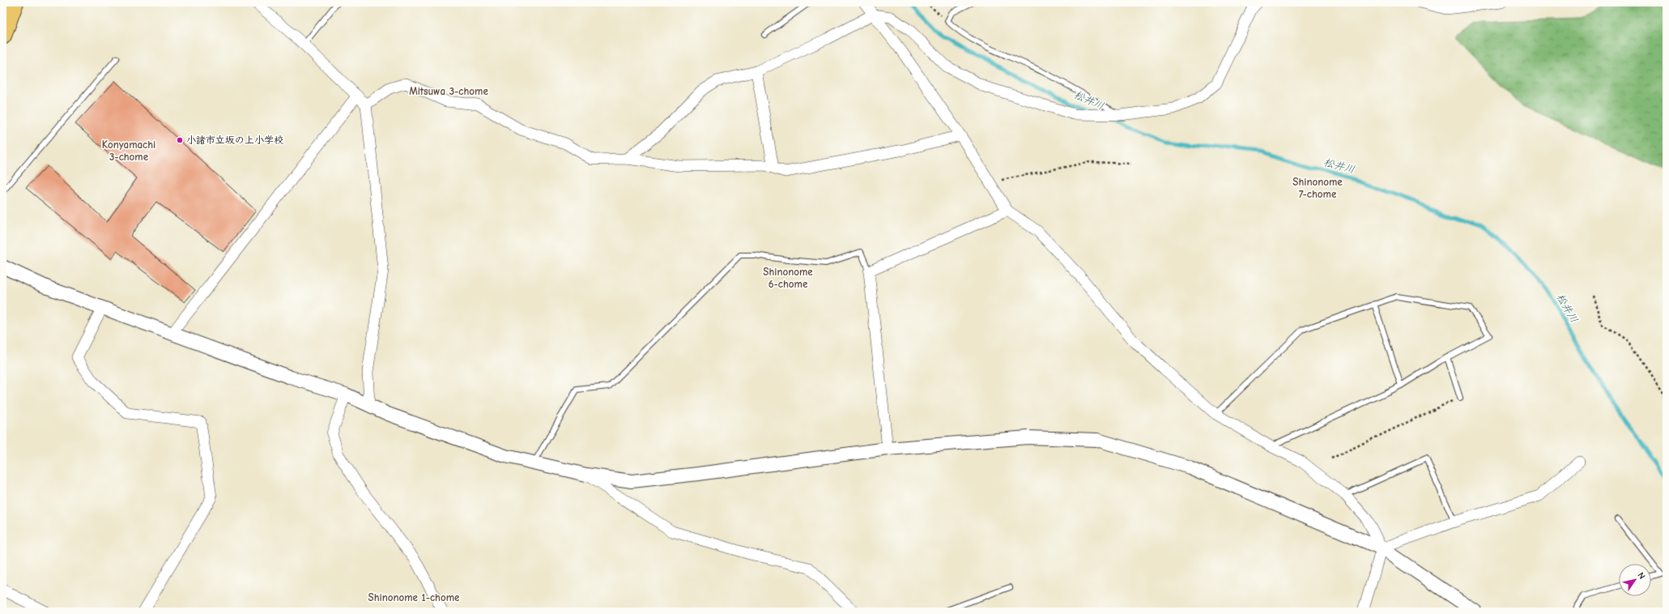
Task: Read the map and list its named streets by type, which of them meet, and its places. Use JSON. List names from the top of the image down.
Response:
{
  "districts": [
    "Mitsuwa 3-chome",
    "Konyamachi 3-chome",
    "Shinonome 7-chome",
    "Shinonome 6-chome",
    "Shinonome 1-chome"
  ],
  "water": ["松井川"],
  "places": ["小諸市立坂の上小学校"],
  "north": "top right"
}
